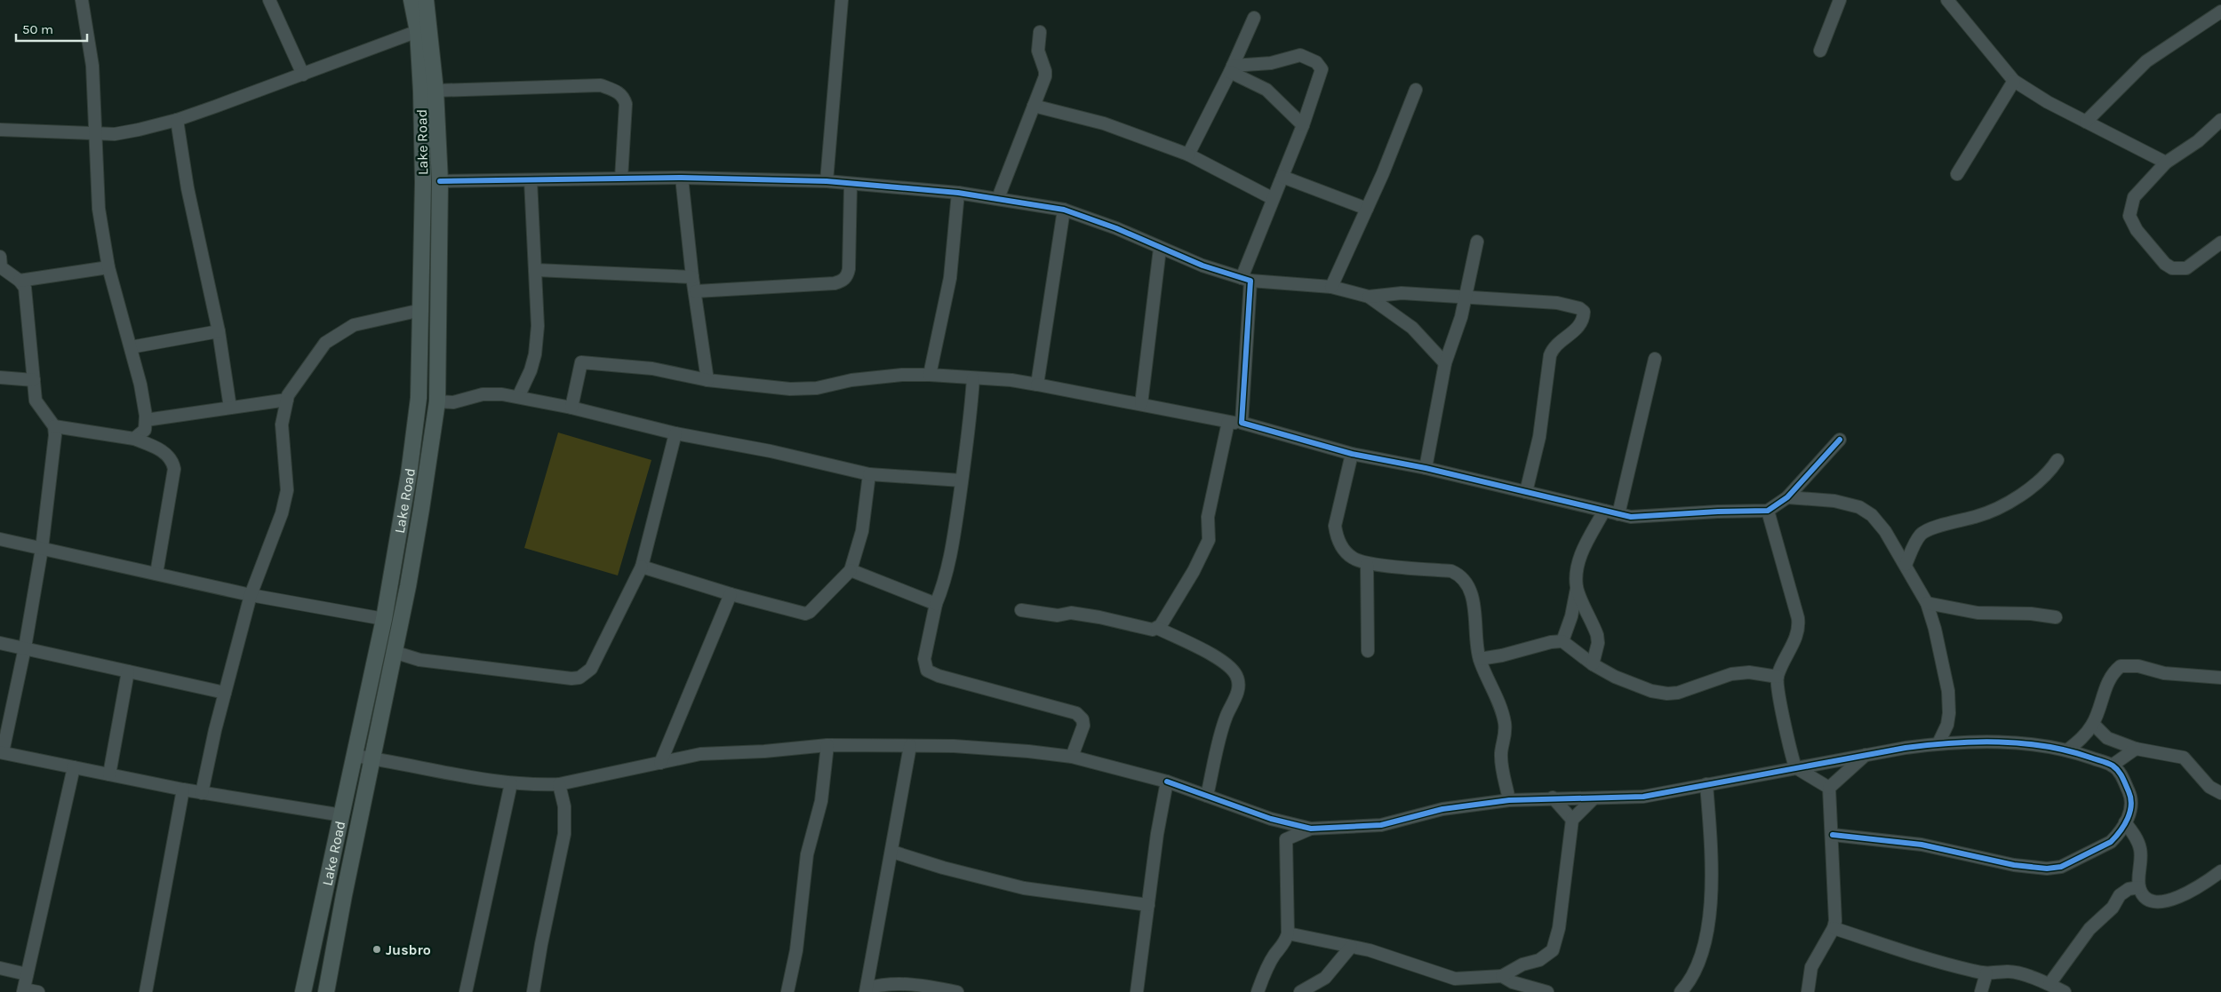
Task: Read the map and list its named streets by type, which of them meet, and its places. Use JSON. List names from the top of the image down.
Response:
{
  "streets": {
    "main road": ["Lake Road"]
  },
  "places": ["Jusbro"],
  "scale_bar": "50 m"
}
